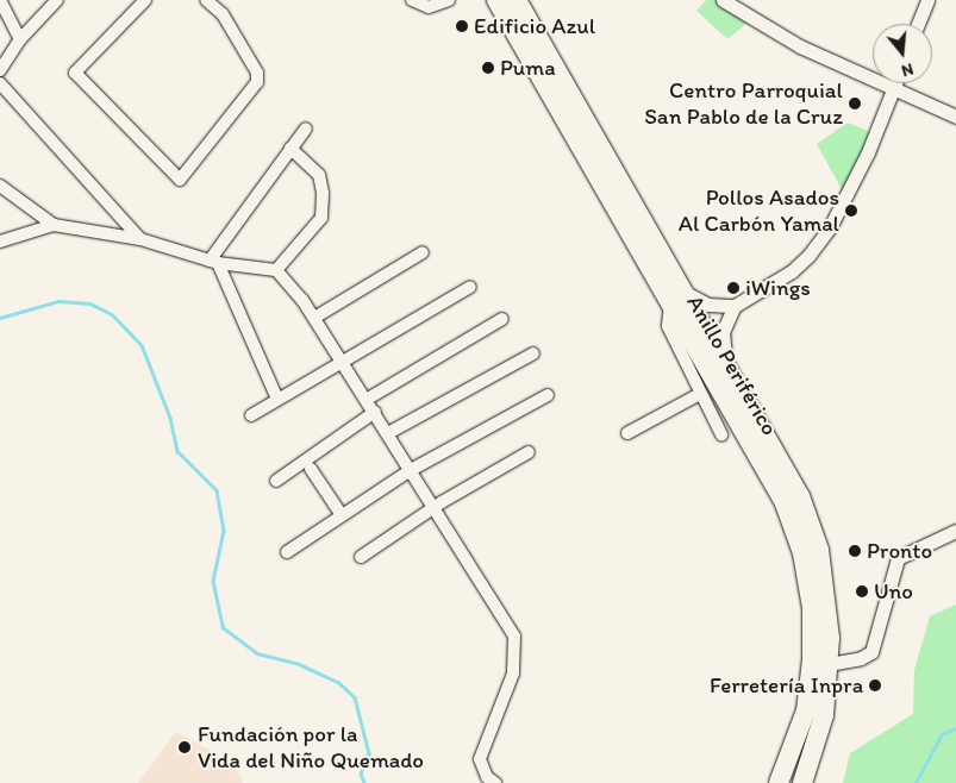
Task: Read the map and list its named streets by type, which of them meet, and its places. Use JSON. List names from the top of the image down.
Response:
{
  "streets": {
    "highway": ["Anillo Periférico"]
  },
  "places": [
    "Edificio Azul",
    "Puma",
    "Centro Parroquial San Pablo de la Cruz",
    "Pollos Asados Al Carbón Yamal",
    "iWings",
    "Pronto",
    "Uno",
    "Ferretería Inpra",
    "Fundación por la Vida del Niño Quemado"
  ],
  "north": "bottom"
}
